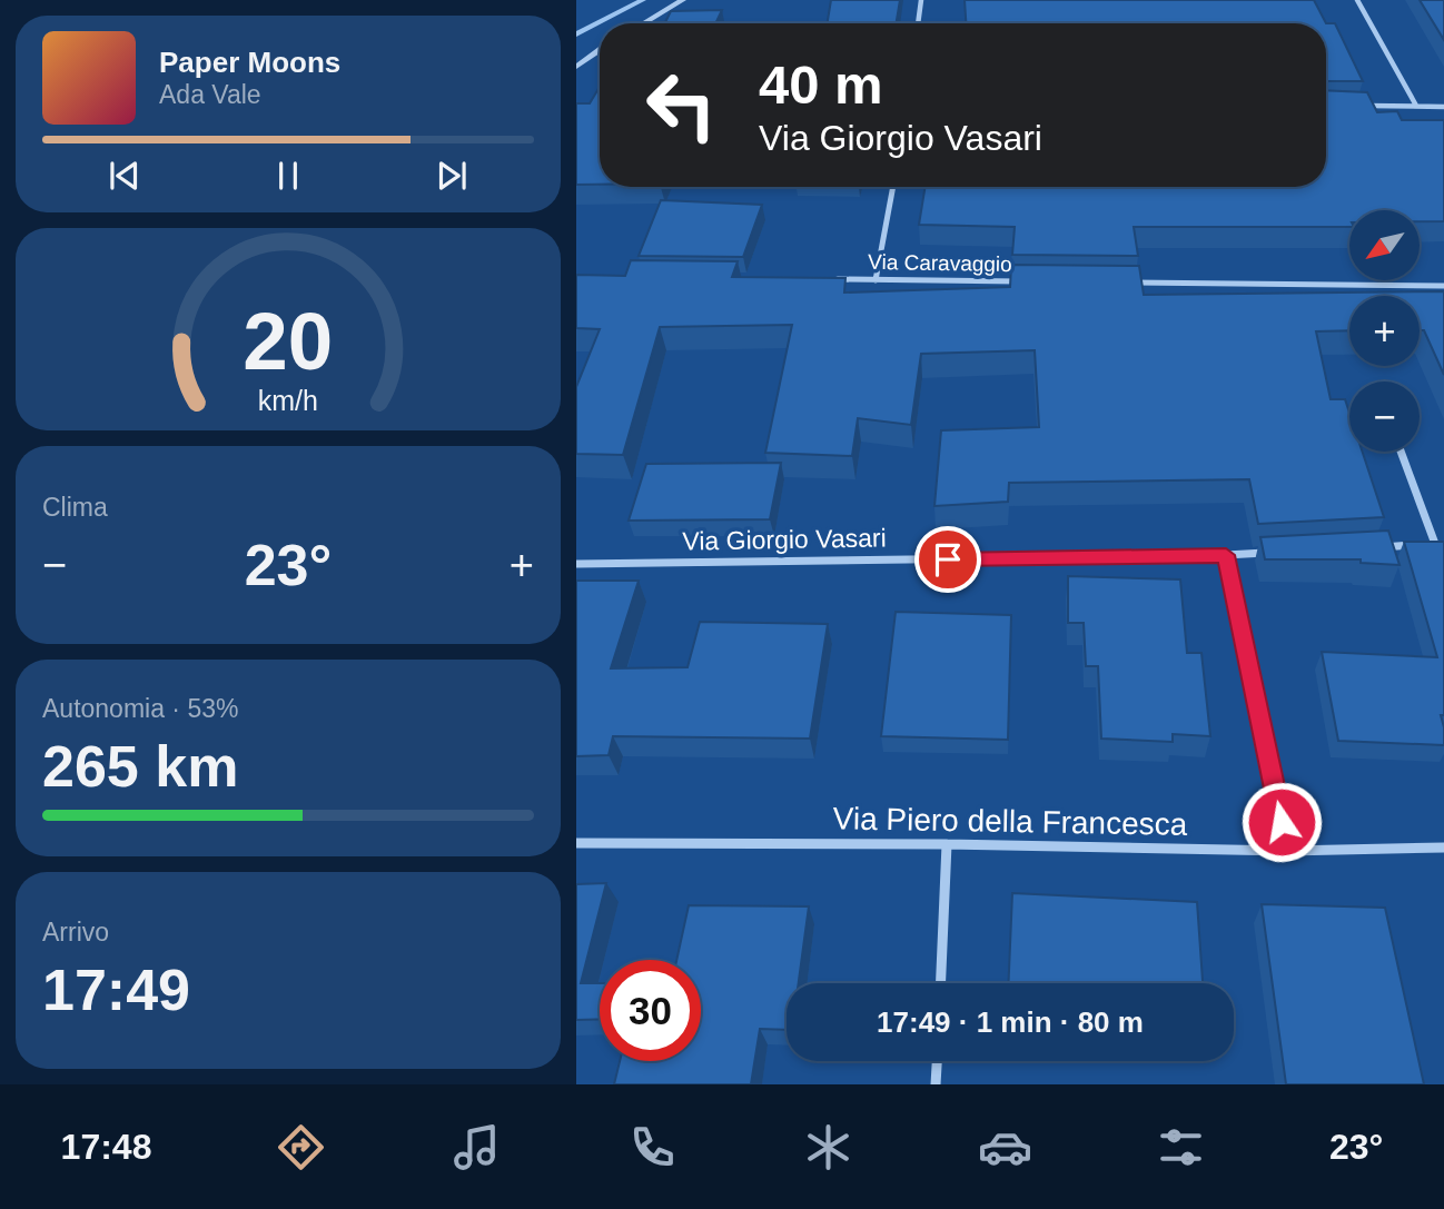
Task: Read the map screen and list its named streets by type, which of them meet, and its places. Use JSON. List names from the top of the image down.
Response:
{
  "streets": {
    "street": ["Via Caravaggio", "Via Giorgio Vasari", "Via Piero della Francesca"]
  },
  "north": "bottom left",
  "page": {
    "turn": ["40 m", "Via Giorgio Vasari"],
    "song": ["Paper Moons", "Ada Vale"],
    "map_buttons": ["+", "−"],
    "tile": [
      "Clima",
      ["Autonomia · 53%", "265 km"],
      ["Arrivo", "17:49"]
    ],
    "heat": ["−", "23°", "+"],
    "limit": "30",
    "trip": "17:49 · 1 min · 80 m",
    "tabs": ["17:48", "23°"],
    "gauge": ["20", "km/h"]
  }
}
